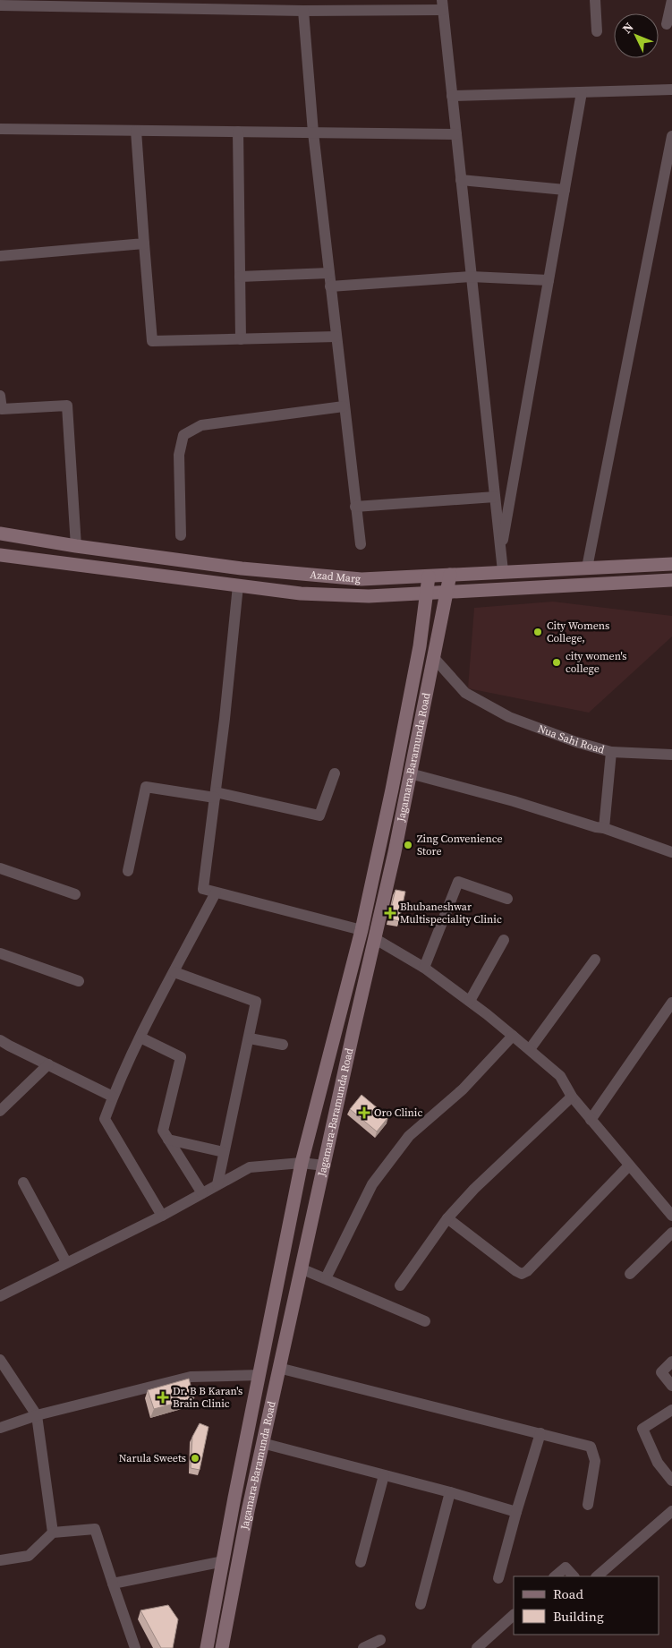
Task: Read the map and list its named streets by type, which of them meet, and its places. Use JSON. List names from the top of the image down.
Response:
{
  "streets": {
    "street": ["Azad Marg", "Nua Sahi Road", "Jagamara-Baramunda Road"]
  },
  "crossings": [
    ["Azad Marg", "Jagamara-Baramunda Road"],
    ["Nua Sahi Road", "Jagamara-Baramunda Road"]
  ],
  "places": {
    "other": [
      "City Womens College,",
      "city women's college",
      "Zing Convenience Store",
      "Narula Sweets"
    ],
    "health": ["Bhubaneshwar Multispeciality Clinic", "Oro Clinic", "Dr. B B Karan's Brain Clinic"]
  },
  "legend": ["Road", "Building"],
  "north": "top left"
}
